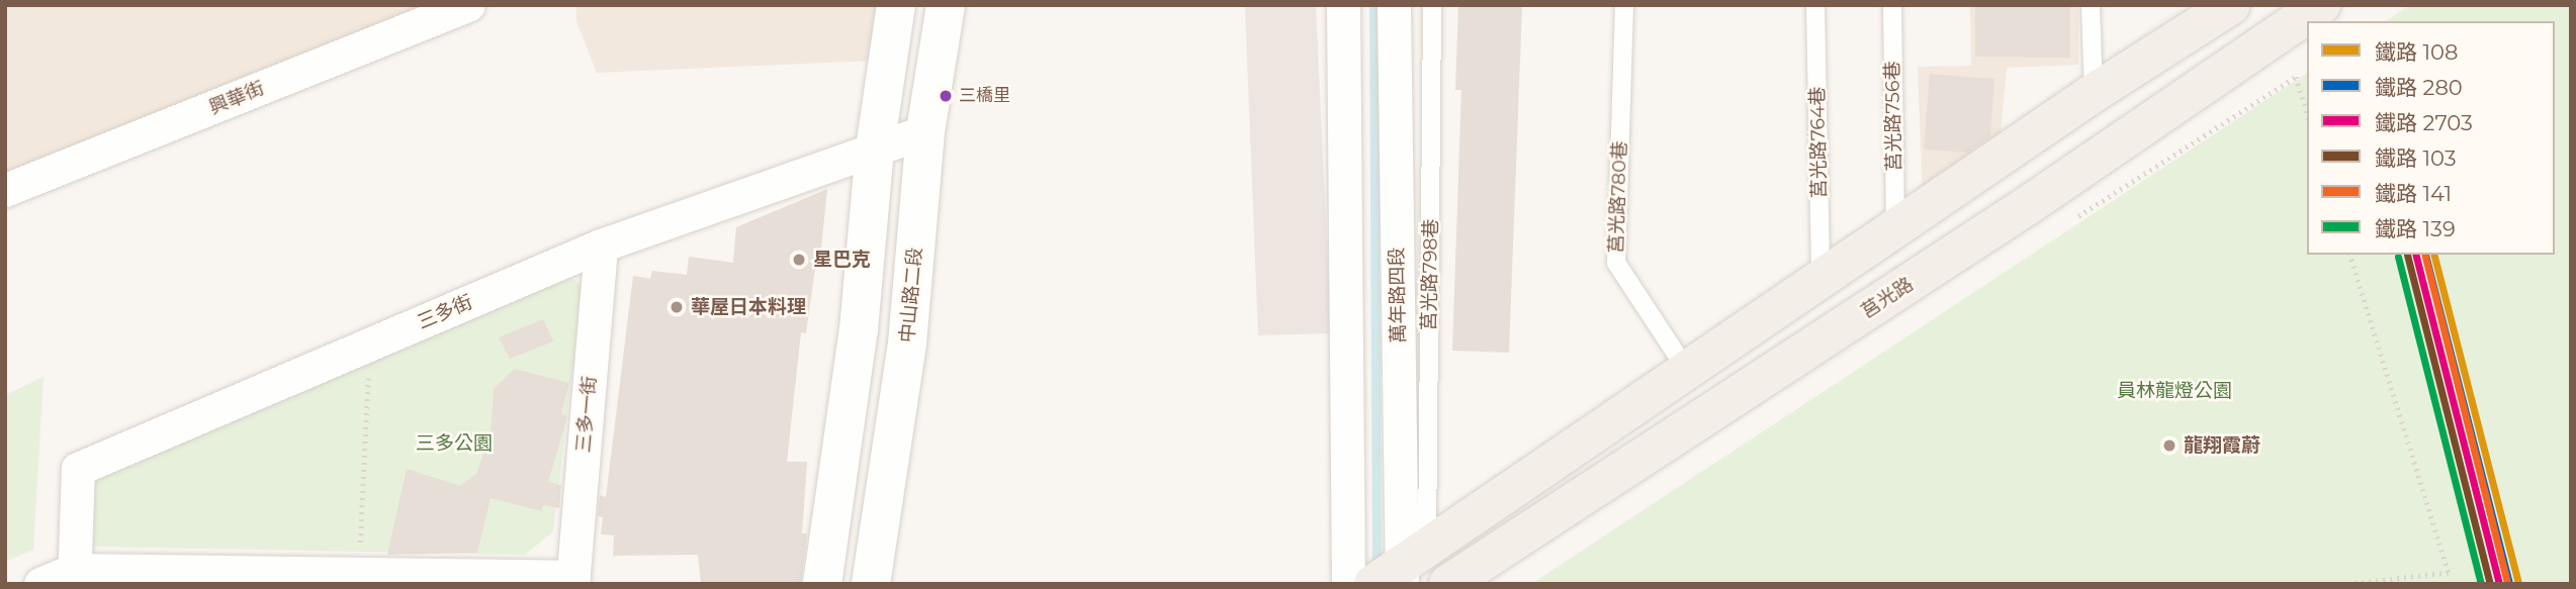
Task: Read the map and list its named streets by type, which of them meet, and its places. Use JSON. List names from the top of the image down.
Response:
{
  "streets": {
    "main road": ["莒光路"],
    "street": [
      "興華街",
      "中山路二段",
      "萬年路四段",
      "三多街",
      "三多一街"
    ],
    "lane": [
      "莒光路756巷",
      "莒光路764巷",
      "莒光路780巷",
      "莒光路798巷"
    ]
  },
  "crossings": [
    ["莒光路798巷", "萬年路四段"],
    ["中山路二段", "三多街"],
    ["三多街", "三多一街"]
  ],
  "parks": ["員林龍燈公園", "三多公園"],
  "places": [
    "三橋里",
    "星巴克",
    "華屋日本料理",
    "龍翔霞蔚"
  ],
  "lines": [
    "rail line 108",
    "rail line 280",
    "rail line 2703",
    "rail line 103",
    "rail line 141",
    "rail line 139"
  ],
  "legend": [
    "鐵路 108",
    "鐵路 280",
    "鐵路 2703",
    "鐵路 103",
    "鐵路 141",
    "鐵路 139"
  ]
}
